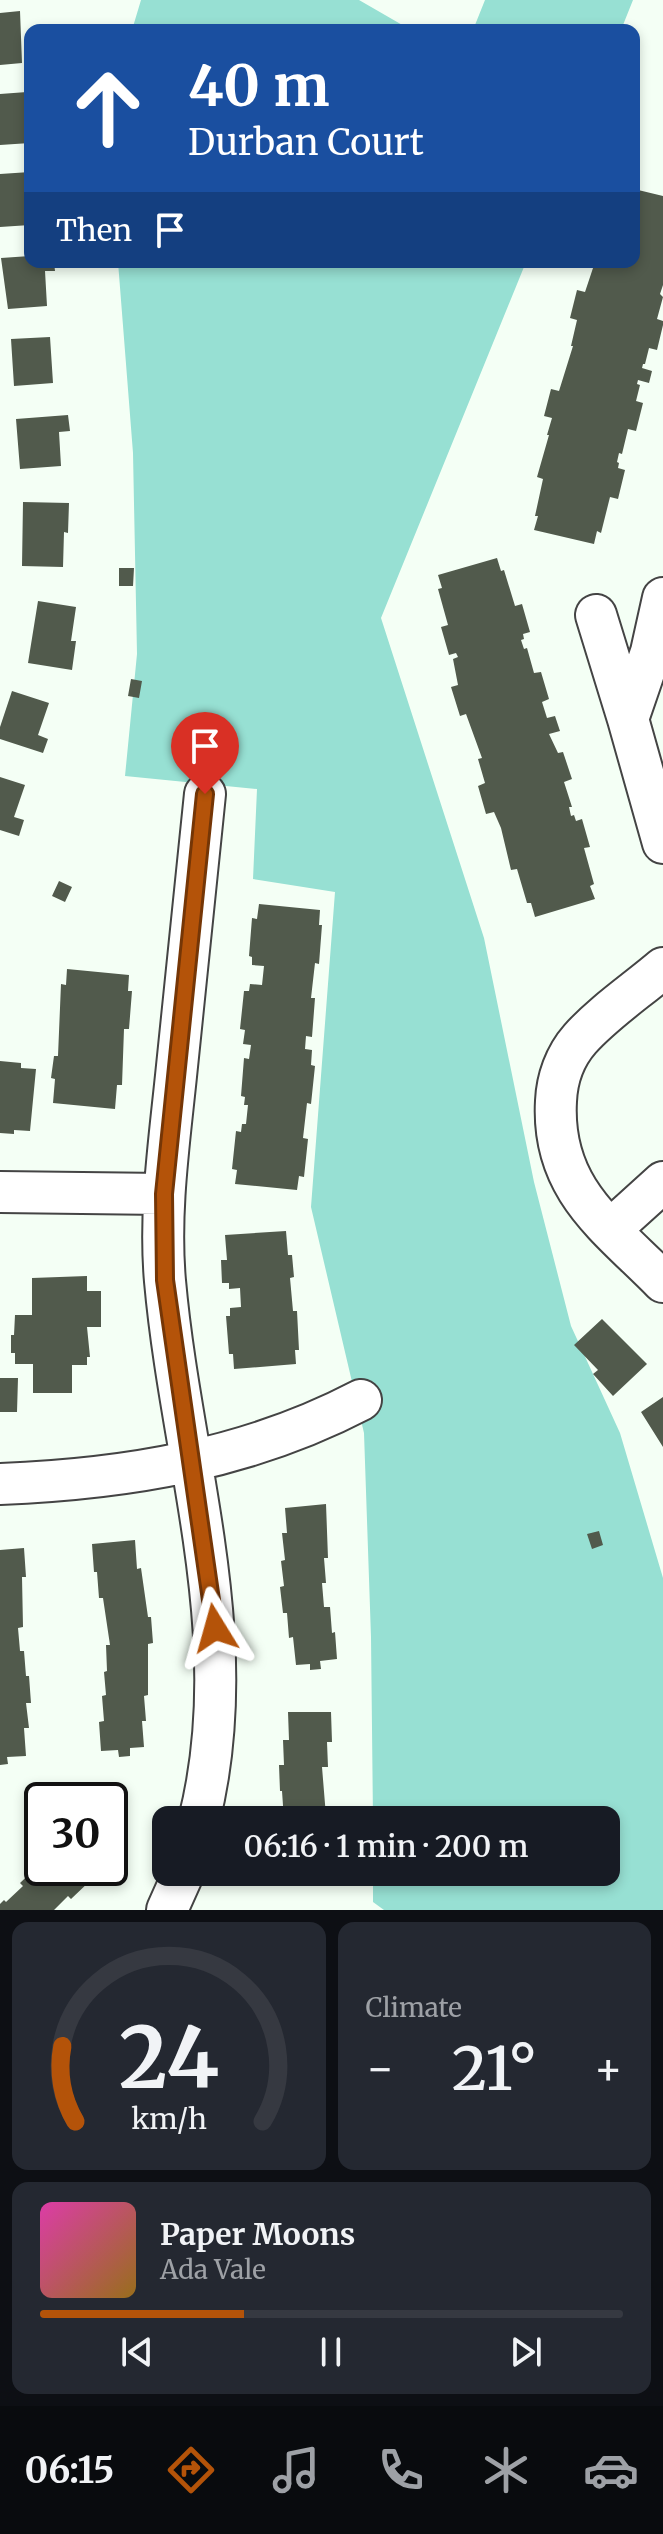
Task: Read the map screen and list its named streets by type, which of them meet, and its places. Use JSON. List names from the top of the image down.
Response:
{
  "page": {
    "turn": ["40 m", "Durban Court"],
    "then": "Then",
    "limit": "30",
    "trip": "06:16 · 1 min · 200 m",
    "tile": "Climate",
    "heat": ["−", "21°", "+"],
    "song": ["Paper Moons", "Ada Vale"],
    "tabs": "06:15",
    "gauge": ["24", "km/h"]
  }
}
